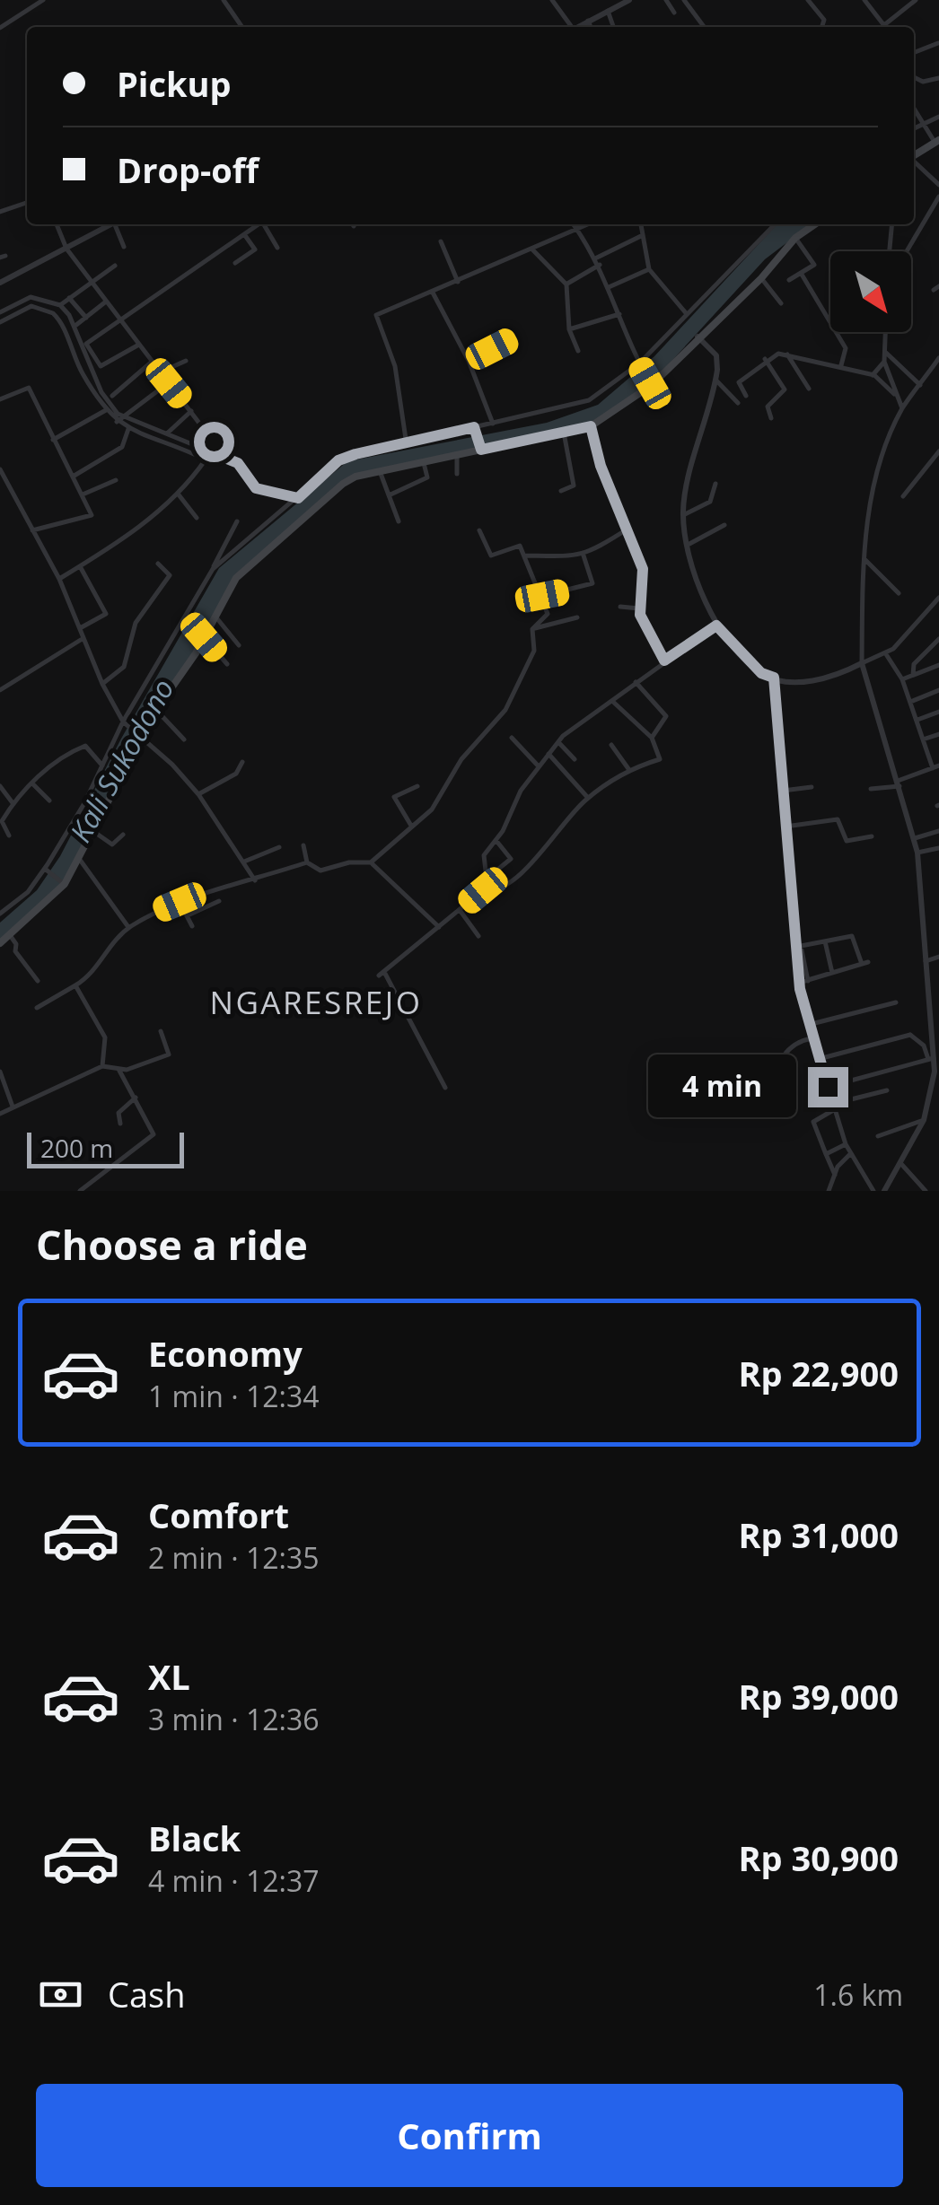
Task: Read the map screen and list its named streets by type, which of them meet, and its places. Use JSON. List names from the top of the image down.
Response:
{
  "districts": ["NGARESREJO"],
  "water": ["Kali Sukodono"],
  "scale_bar": "200 m",
  "north": "bottom right",
  "page": {
    "banner": ["Pickup", "Drop-off"],
    "bubble": "4 min",
    "scale": "200 m",
    "heading": "Choose a ride",
    "list": [
      {
        "name": "Economy",
        "note": "1 min · 12:34",
        "value": "Rp 22,900"
      },
      {
        "name": "Comfort",
        "note": "2 min · 12:35",
        "value": "Rp 31,000"
      },
      {
        "name": "XL",
        "note": "3 min · 12:36",
        "value": "Rp 39,000"
      },
      {
        "name": "Black",
        "note": "4 min · 12:37",
        "value": "Rp 30,900"
      }
    ],
    "pay": ["Cash", "1.6 km"],
    "buttons": "Confirm"
  }
}
